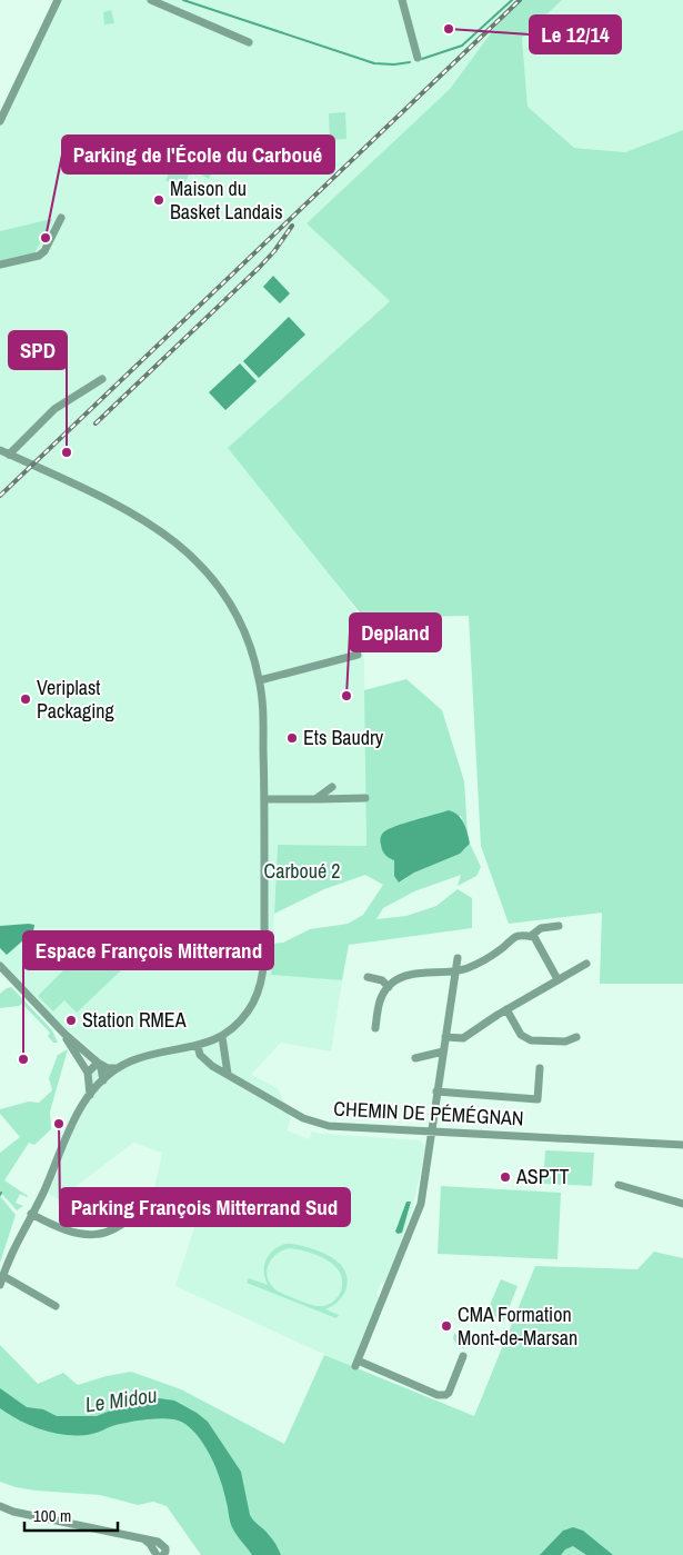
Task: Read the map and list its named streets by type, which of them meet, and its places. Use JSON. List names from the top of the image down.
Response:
{
  "streets": {
    "street": ["CHEMIN DE PÉMÉGNAN"]
  },
  "water": ["Le Midou"],
  "parks": ["Carboué 2"],
  "places": [
    "Le 12/14",
    "Maison du Basket Landais",
    "Parking de l'École du Carboué",
    "SPD",
    "Depland",
    "Veriplast Packaging",
    "Ets Baudry",
    "Station RMEA",
    "Espace François Mitterrand",
    "Parking François Mitterrand Sud",
    "ASPTT",
    "CMA Formation Mont-de-Marsan"
  ],
  "scale_bar": "100 m"
}
